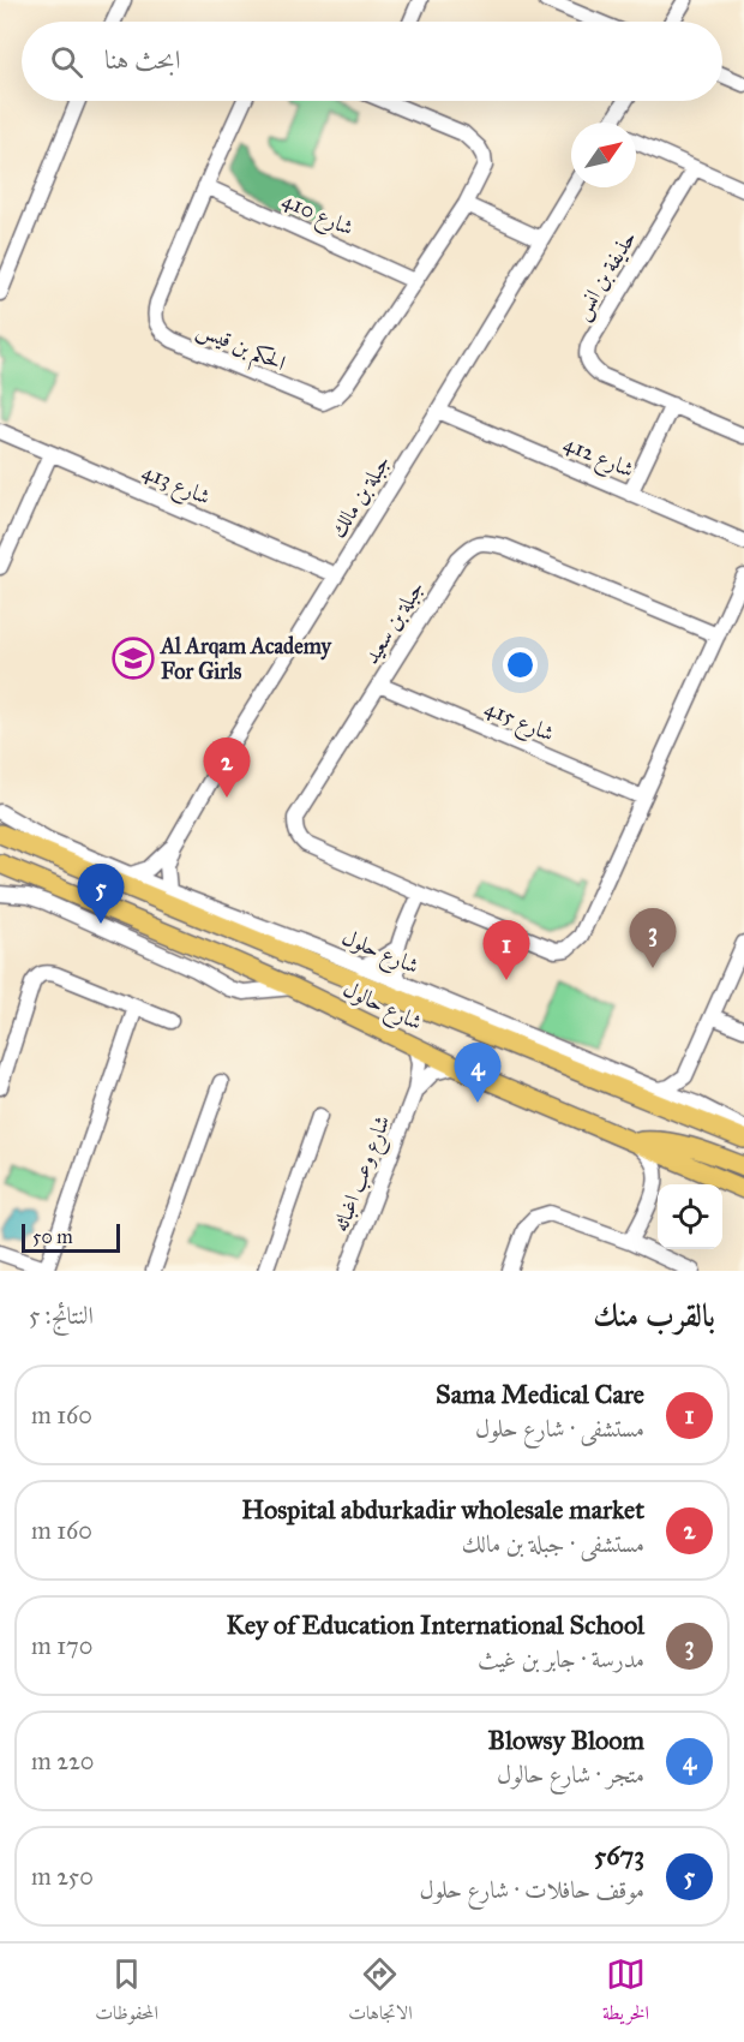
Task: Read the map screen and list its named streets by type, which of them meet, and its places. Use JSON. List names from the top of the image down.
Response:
{
  "streets": {
    "main road": ["شارع حالول"],
    "street": [
      "شارع 410",
      "حذيفة بن انس",
      "الحكم بن قيس",
      "شارع 412",
      "شارع 413",
      "جبلة بن مالك",
      "جبلة بن سعيد",
      "شارع 415",
      "شارع حلول",
      "شارع وعب اغباثه"
    ]
  },
  "crossings": [
    ["شارع 410", "الحكم بن قيس"],
    ["شارع 412", "جبلة بن مالك"],
    ["شارع 413", "جبلة بن مالك"],
    ["جبلة بن مالك", "شارع حلول"],
    ["جبلة بن سعيد", "شارع 415"],
    ["شارع حالول", "شارع وعب اغباثه"]
  ],
  "places": {
    "school or university": ["Al Arqam Academy For Girls"]
  },
  "scale_bar": "50 m",
  "north": "top right",
  "page": {
    "search": "ابحث هنا",
    "pins": [
      "2",
      "5",
      "3",
      "1",
      "4"
    ],
    "scale": "50 m",
    "heading": ["بالقرب منك", "النتائج: 5"],
    "list": [
      {
        "mark": "1",
        "name": "Sama Medical Care",
        "note": "مستشفى · شارع حلول",
        "value": "160 m"
      },
      {
        "mark": "2",
        "name": "Hospital abdurkadir wholesale market",
        "note": "مستشفى · جبلة بن مالك",
        "value": "160 m"
      },
      {
        "mark": "3",
        "name": "Key of Education International School",
        "note": "مدرسة · جابر بن غيث",
        "value": "170 m"
      },
      {
        "mark": "4",
        "name": "Blowsy Bloom",
        "note": "متجر · شارع حالول",
        "value": "220 m"
      },
      {
        "mark": "5",
        "name": "5673",
        "note": "موقف حافلات · شارع حلول",
        "value": "250 m"
      }
    ],
    "nav": ["الخريطة", "الاتجاهات", "المحفوظات"]
  }
}
